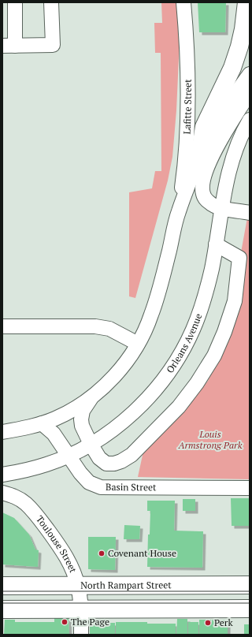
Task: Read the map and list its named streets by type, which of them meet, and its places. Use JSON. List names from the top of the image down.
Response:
{
  "streets": {
    "main road": ["North Rampart Street"],
    "street": [
      "Lafitte Street",
      "Orleans Avenue",
      "Basin Street",
      "Toulouse Street"
    ]
  },
  "crossings": [
    ["Orleans Avenue", "Basin Street"],
    ["Toulouse Street", "North Rampart Street"]
  ],
  "parks": ["Louis Armstrong Park"],
  "places": ["Covenant House", "The Page", "Perk"]
}
